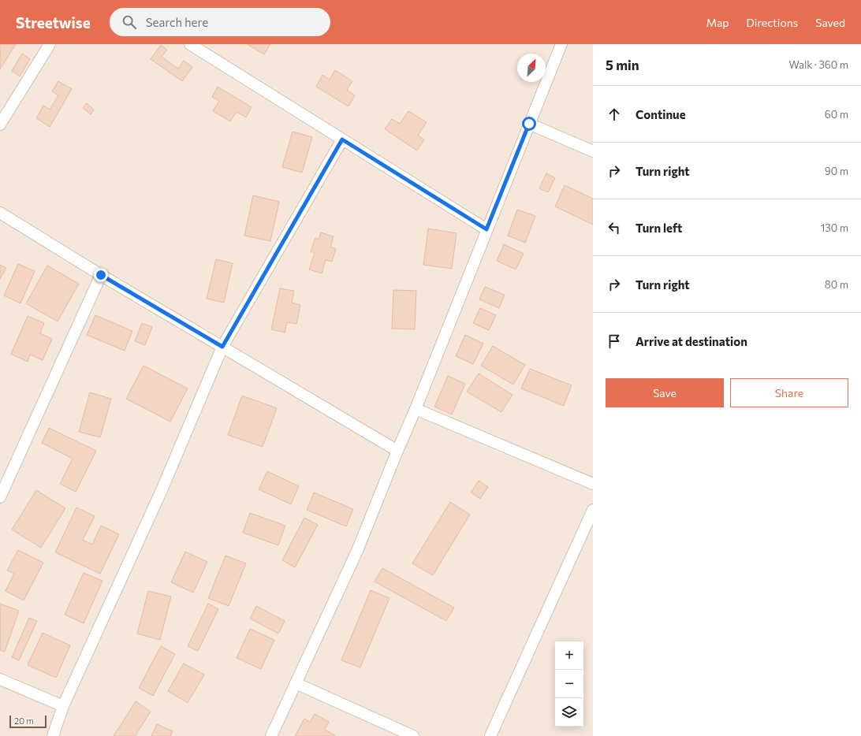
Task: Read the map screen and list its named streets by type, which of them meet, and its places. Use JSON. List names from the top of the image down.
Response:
{
  "scale_bar": "20 m",
  "north": "top right",
  "page": {
    "header": "Streetwise",
    "search": "Search here",
    "nav": ["Map", "Directions", "Saved"],
    "heading": ["5 min", "Walk · 360 m"],
    "list": [
      ["Continue", "60 m"],
      ["Turn right", "90 m"],
      ["Turn left", "130 m"],
      ["Turn right", "80 m"],
      "Arrive at destination"
    ],
    "buttons": ["Save", "Share"],
    "map_buttons": ["+", "−"],
    "scale": "20 m"
  }
}
